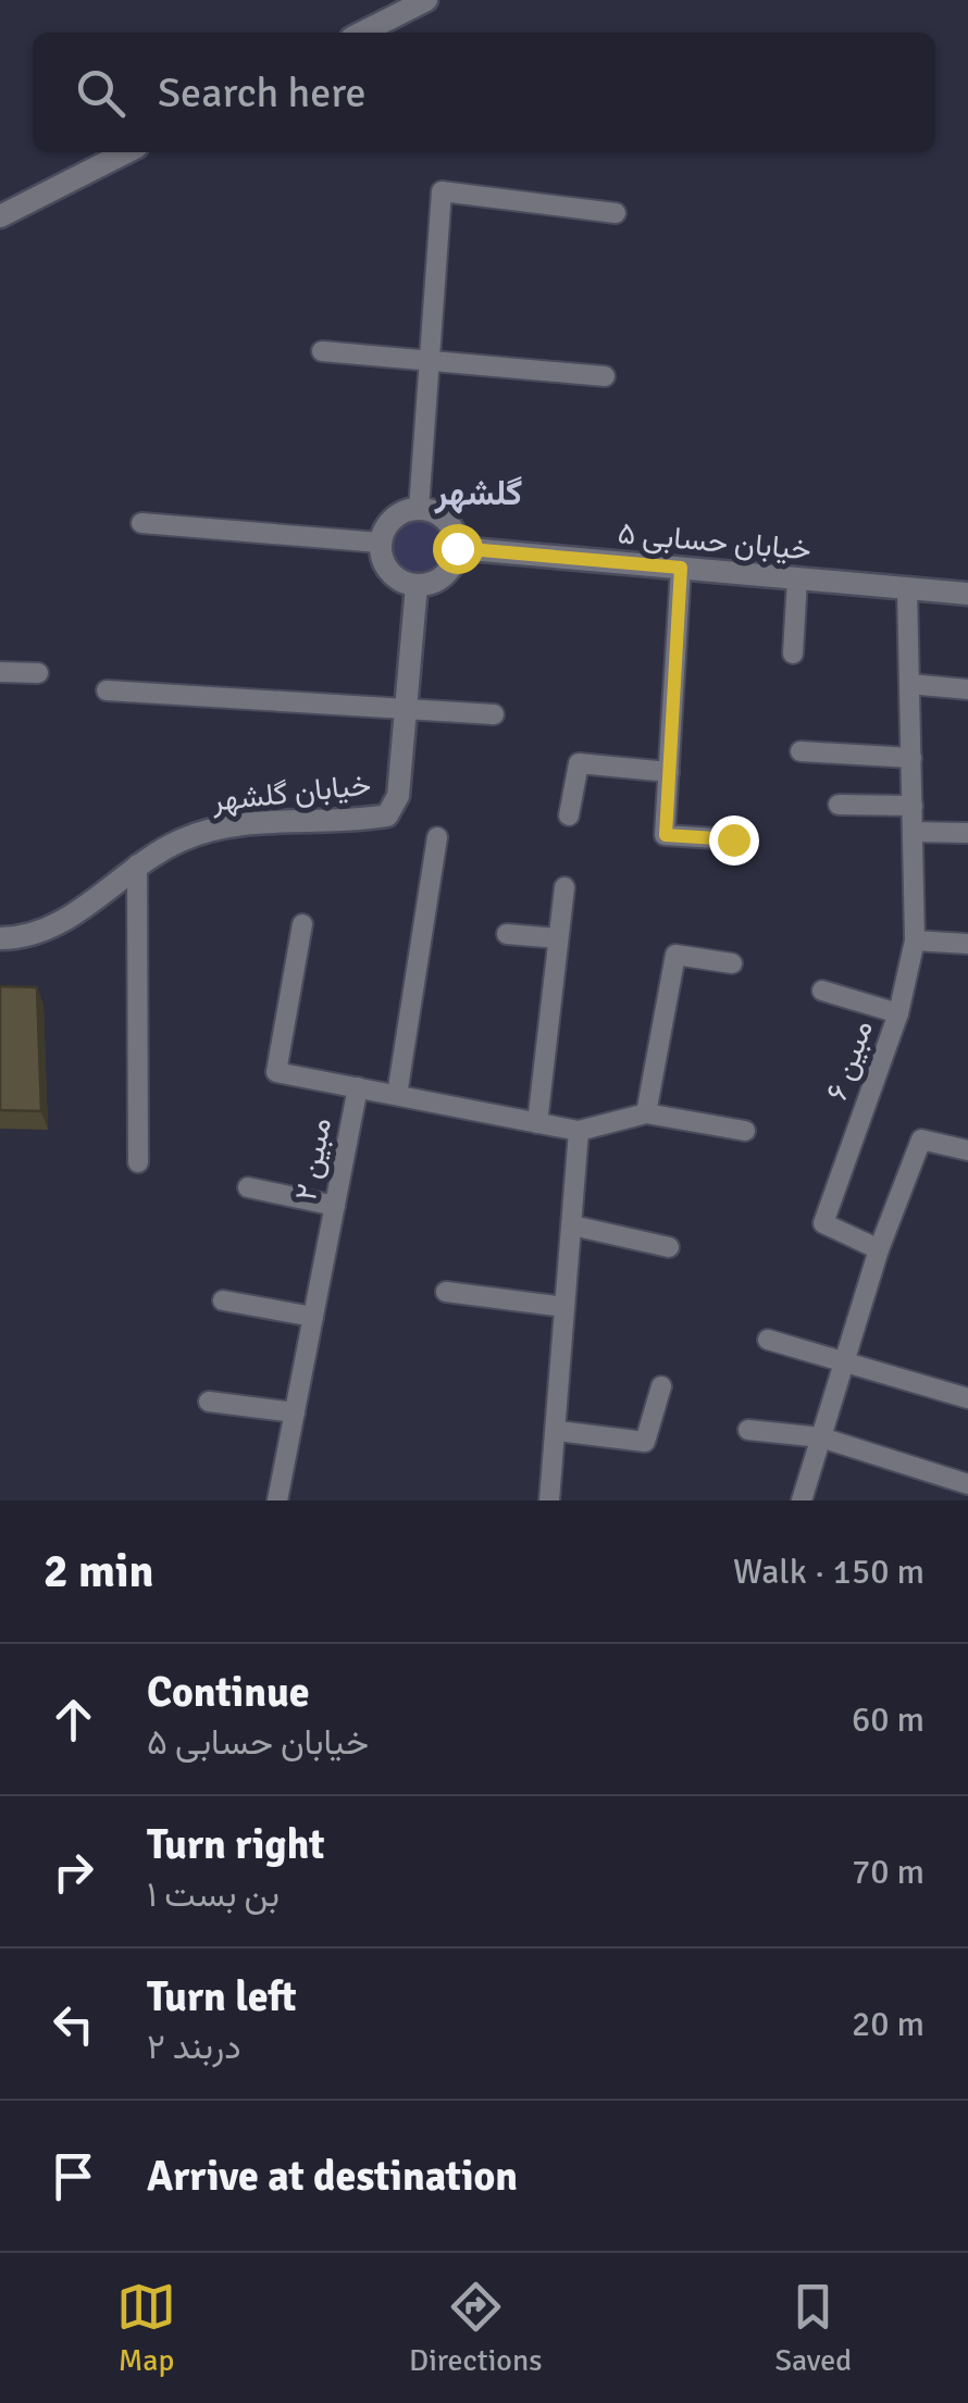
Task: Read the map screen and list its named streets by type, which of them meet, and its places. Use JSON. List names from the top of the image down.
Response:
{
  "streets": {
    "street": [
      "خیابان حسابی ۵",
      "خیابان گلشهر",
      "مبین ۶",
      "مبین ۲"
    ]
  },
  "crossings": [
    ["خیابان حسابی ۵", "خیابان گلشهر"],
    ["خیابان حسابی ۵", "مبین ۶"]
  ],
  "districts": ["گلشهر"],
  "page": {
    "search": "Search here",
    "heading": ["2 min", "Walk · 150 m"],
    "list": [
      ["Continue", "خیابان حسابی ۵", "60 m"],
      ["Turn right", "بن بست ۱", "70 m"],
      ["Turn left", "دربند ۲", "20 m"],
      "Arrive at destination"
    ],
    "nav": ["Map", "Directions", "Saved"]
  }
}
